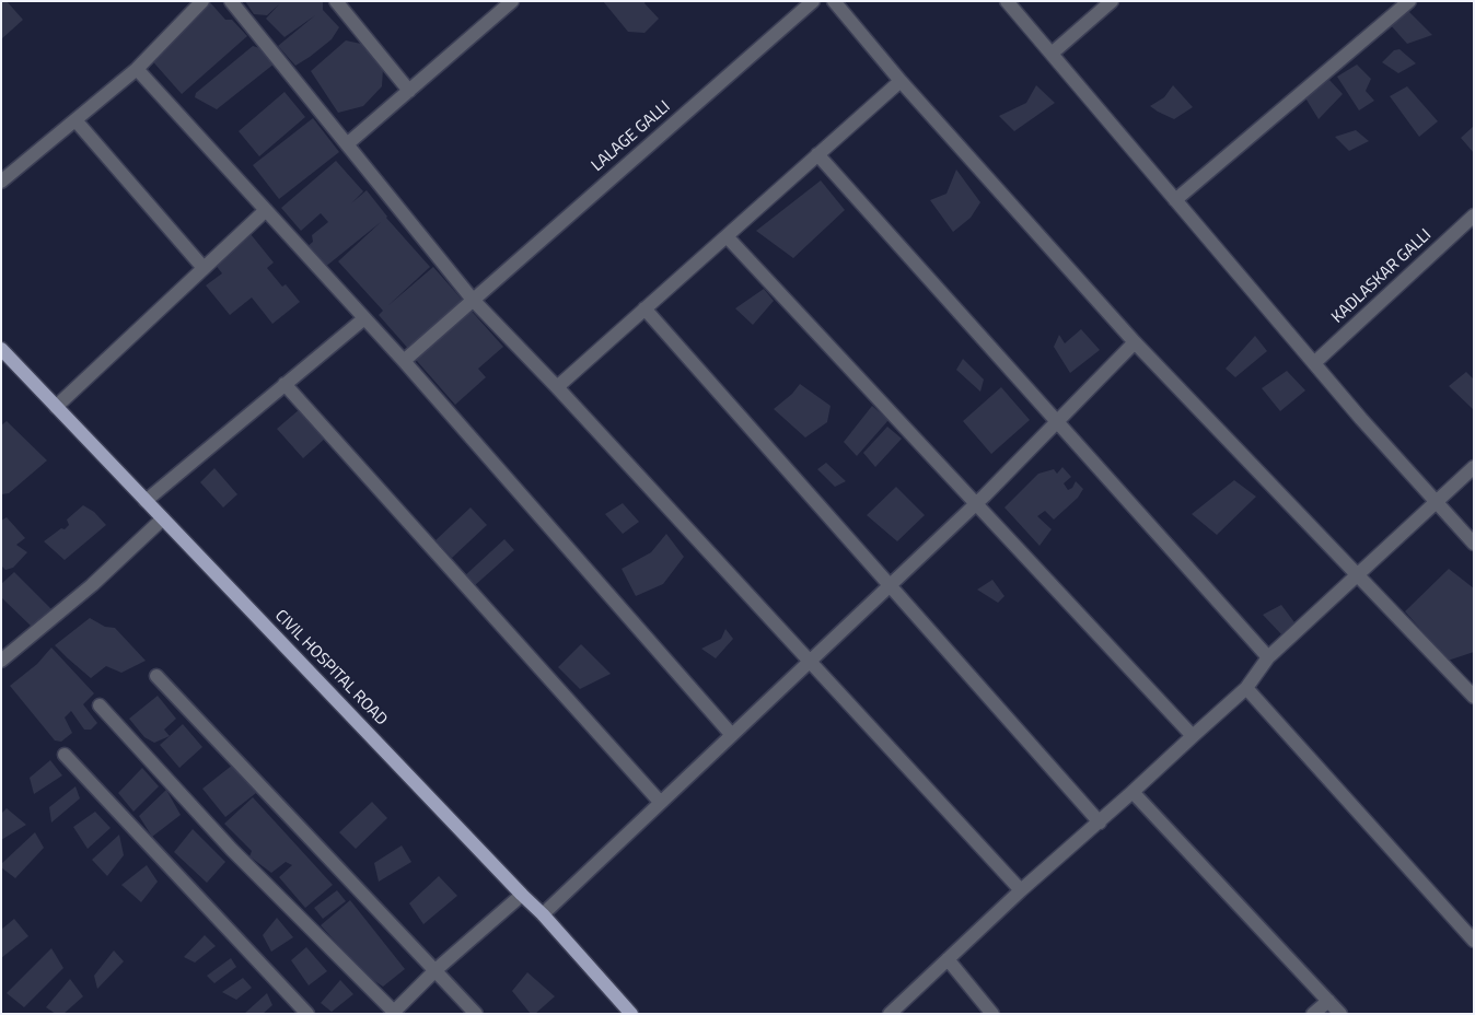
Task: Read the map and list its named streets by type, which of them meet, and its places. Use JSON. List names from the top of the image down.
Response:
{
  "streets": {
    "main road": ["CIVIL HOSPITAL ROAD"],
    "street": ["LALAGE GALLI", "KADLASKAR GALLI"]
  }
}
